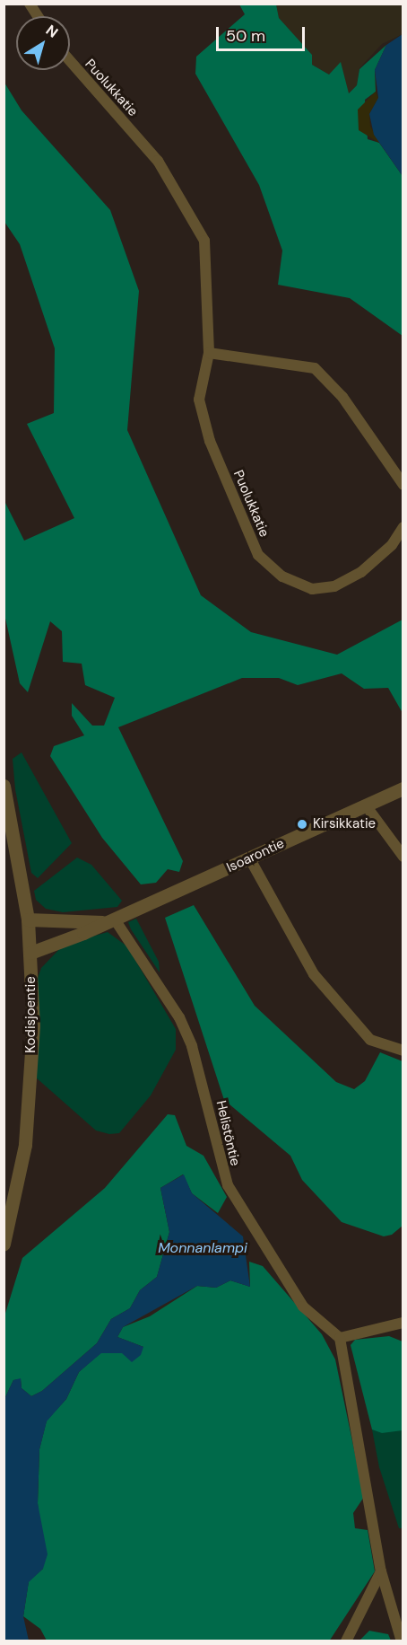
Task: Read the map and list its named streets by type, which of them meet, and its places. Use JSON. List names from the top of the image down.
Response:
{
  "streets": {
    "street": [
      "Puolukkatie",
      "Isoarontie",
      "Kodisjoentie",
      "Helistöntie"
    ]
  },
  "crossings": [
    ["Isoarontie", "Kodisjoentie"],
    ["Isoarontie", "Helistöntie"]
  ],
  "water": ["Monnanlampi"],
  "places": ["Kirsikkatie"],
  "scale_bar": "50 m",
  "north": "top right"
}
